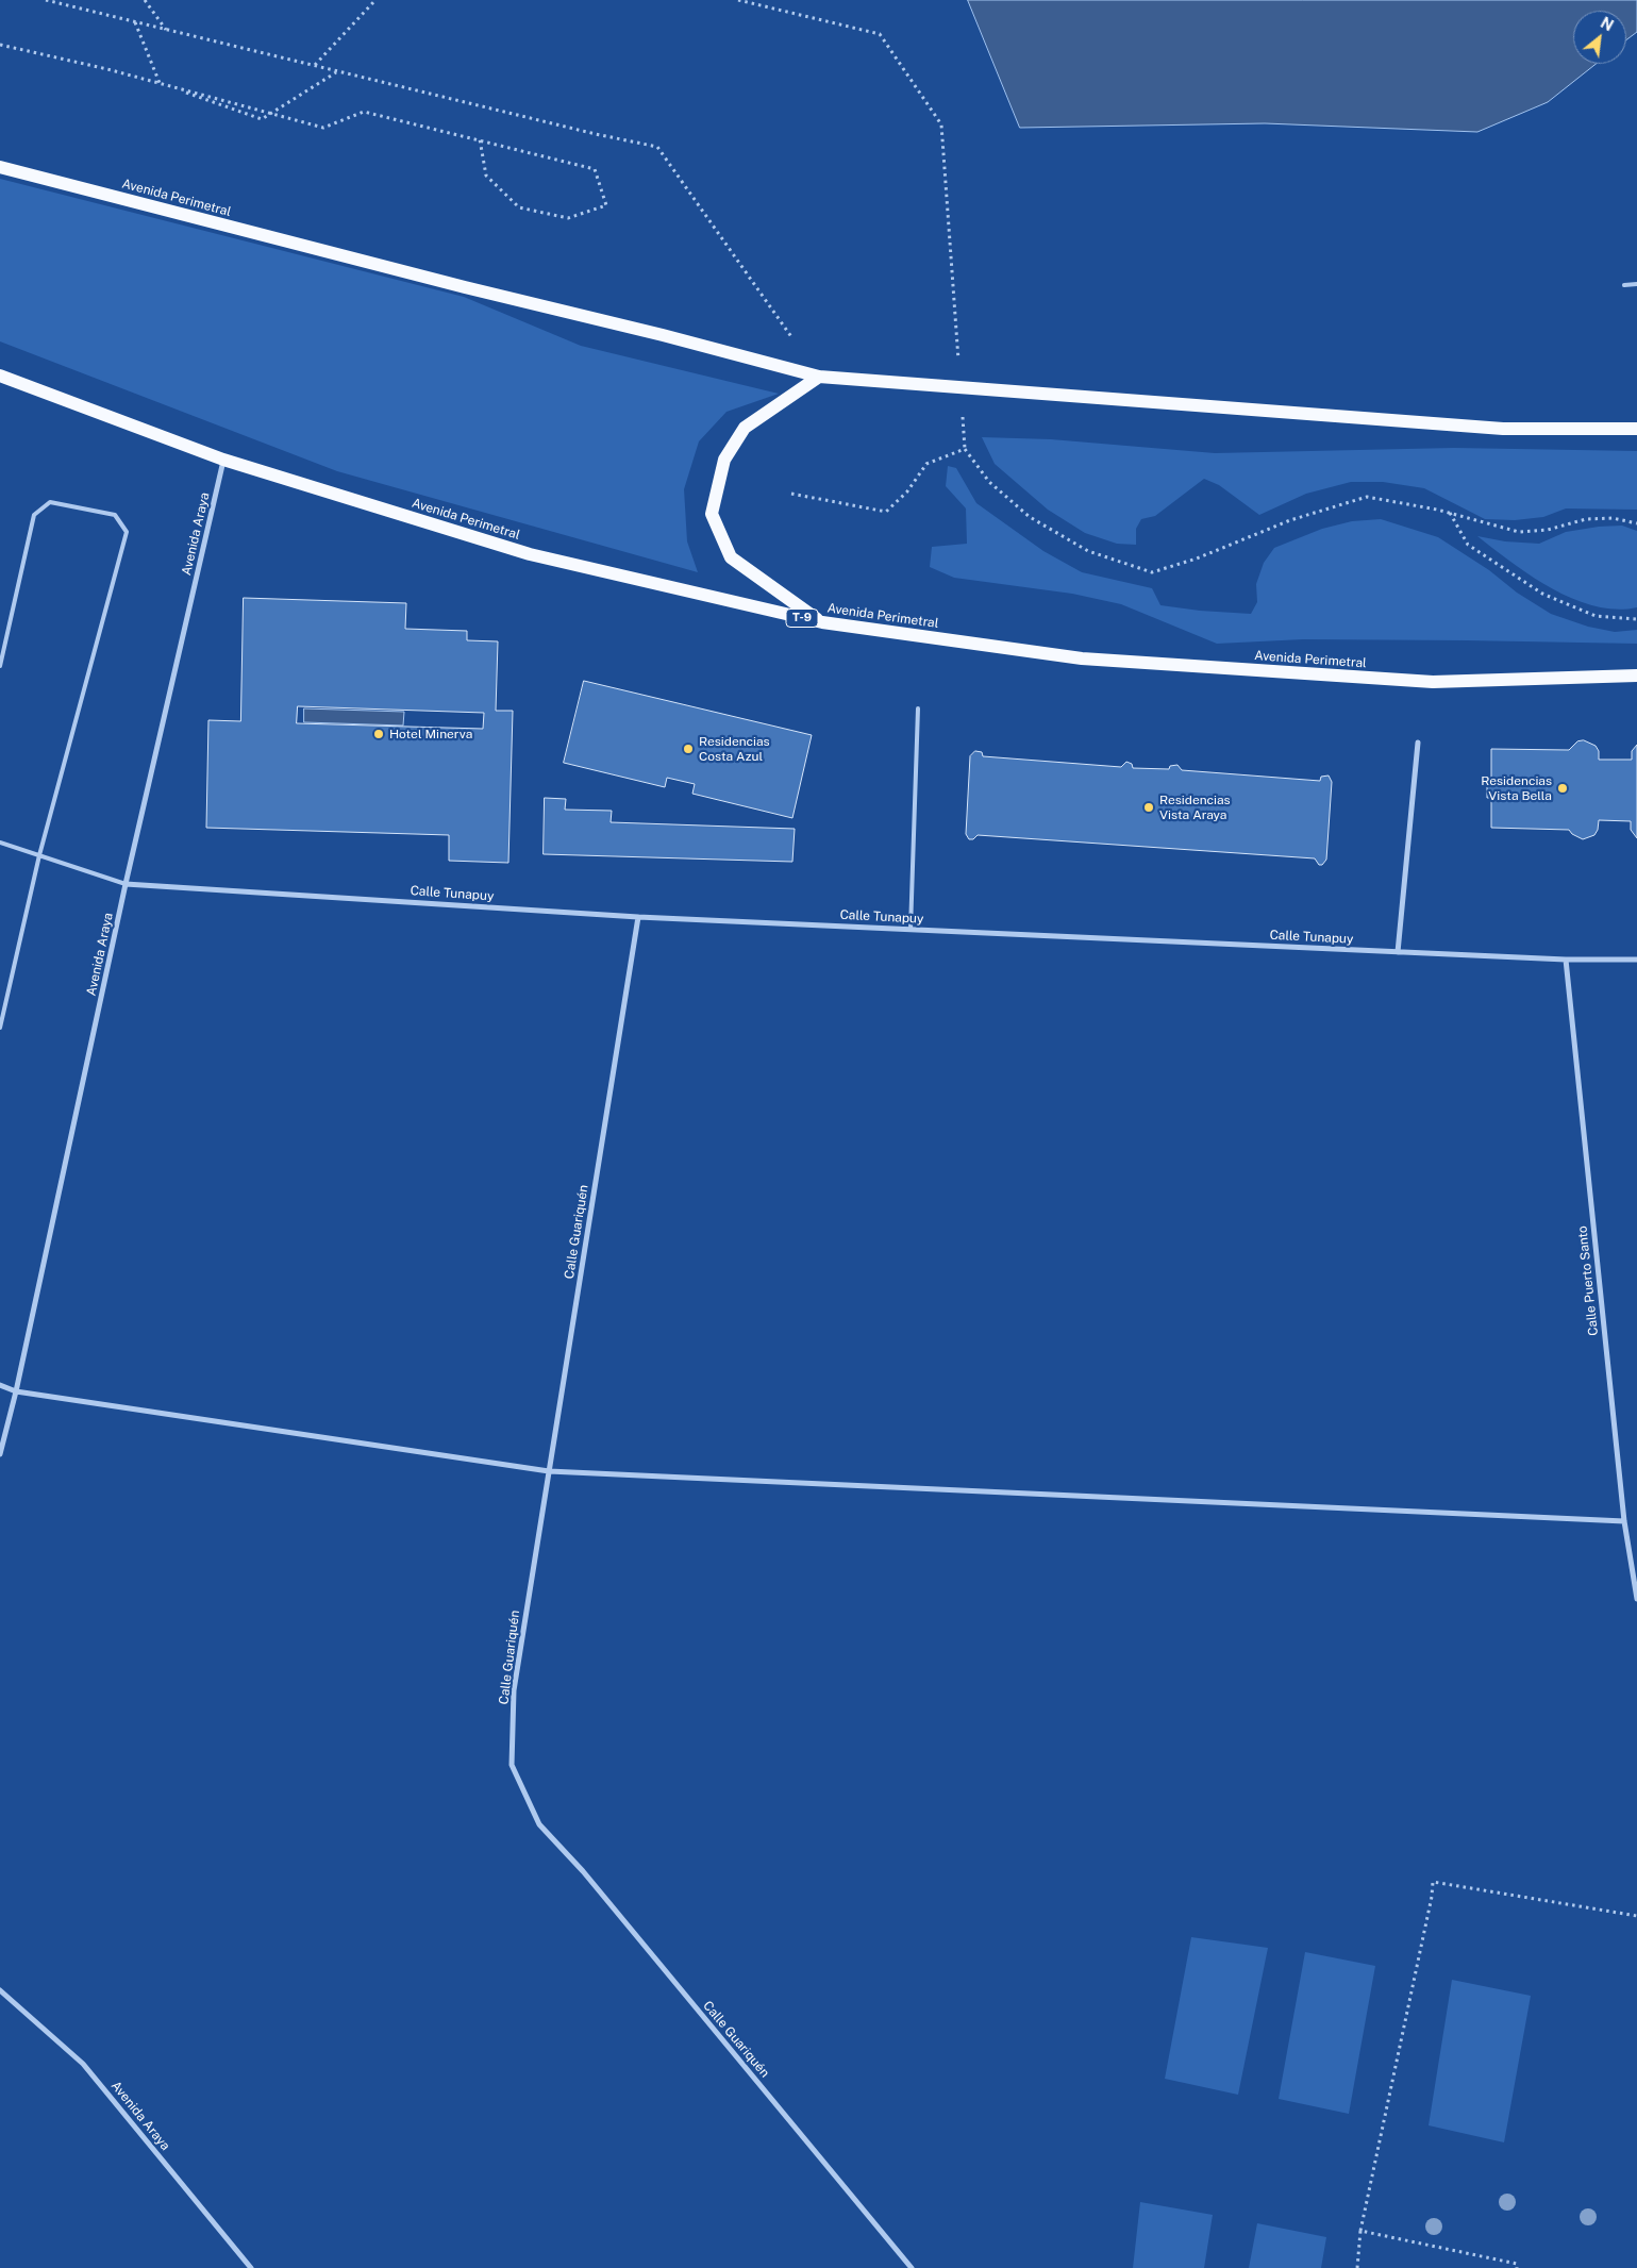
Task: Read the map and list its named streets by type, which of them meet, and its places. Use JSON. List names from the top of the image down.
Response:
{
  "streets": {
    "main road": ["Avenida Perimetral", "T-9"],
    "street": [
      "Avenida Araya",
      "Calle Tunapuy",
      "Calle Guariquén",
      "Calle Puerto Santo"
    ]
  },
  "crossings": [
    ["Avenida Perimetral", "Avenida Araya"],
    ["Avenida Perimetral", "T-9"],
    ["Avenida Araya", "Calle Tunapuy"],
    ["Calle Tunapuy", "Calle Guariquén"],
    ["Calle Tunapuy", "Calle Puerto Santo"]
  ],
  "places": [
    "Hotel Minerva",
    "Residencias Costa Azul",
    "Residencias Vista Bella",
    "Residencias Vista Araya"
  ],
  "north": "top right"
}
